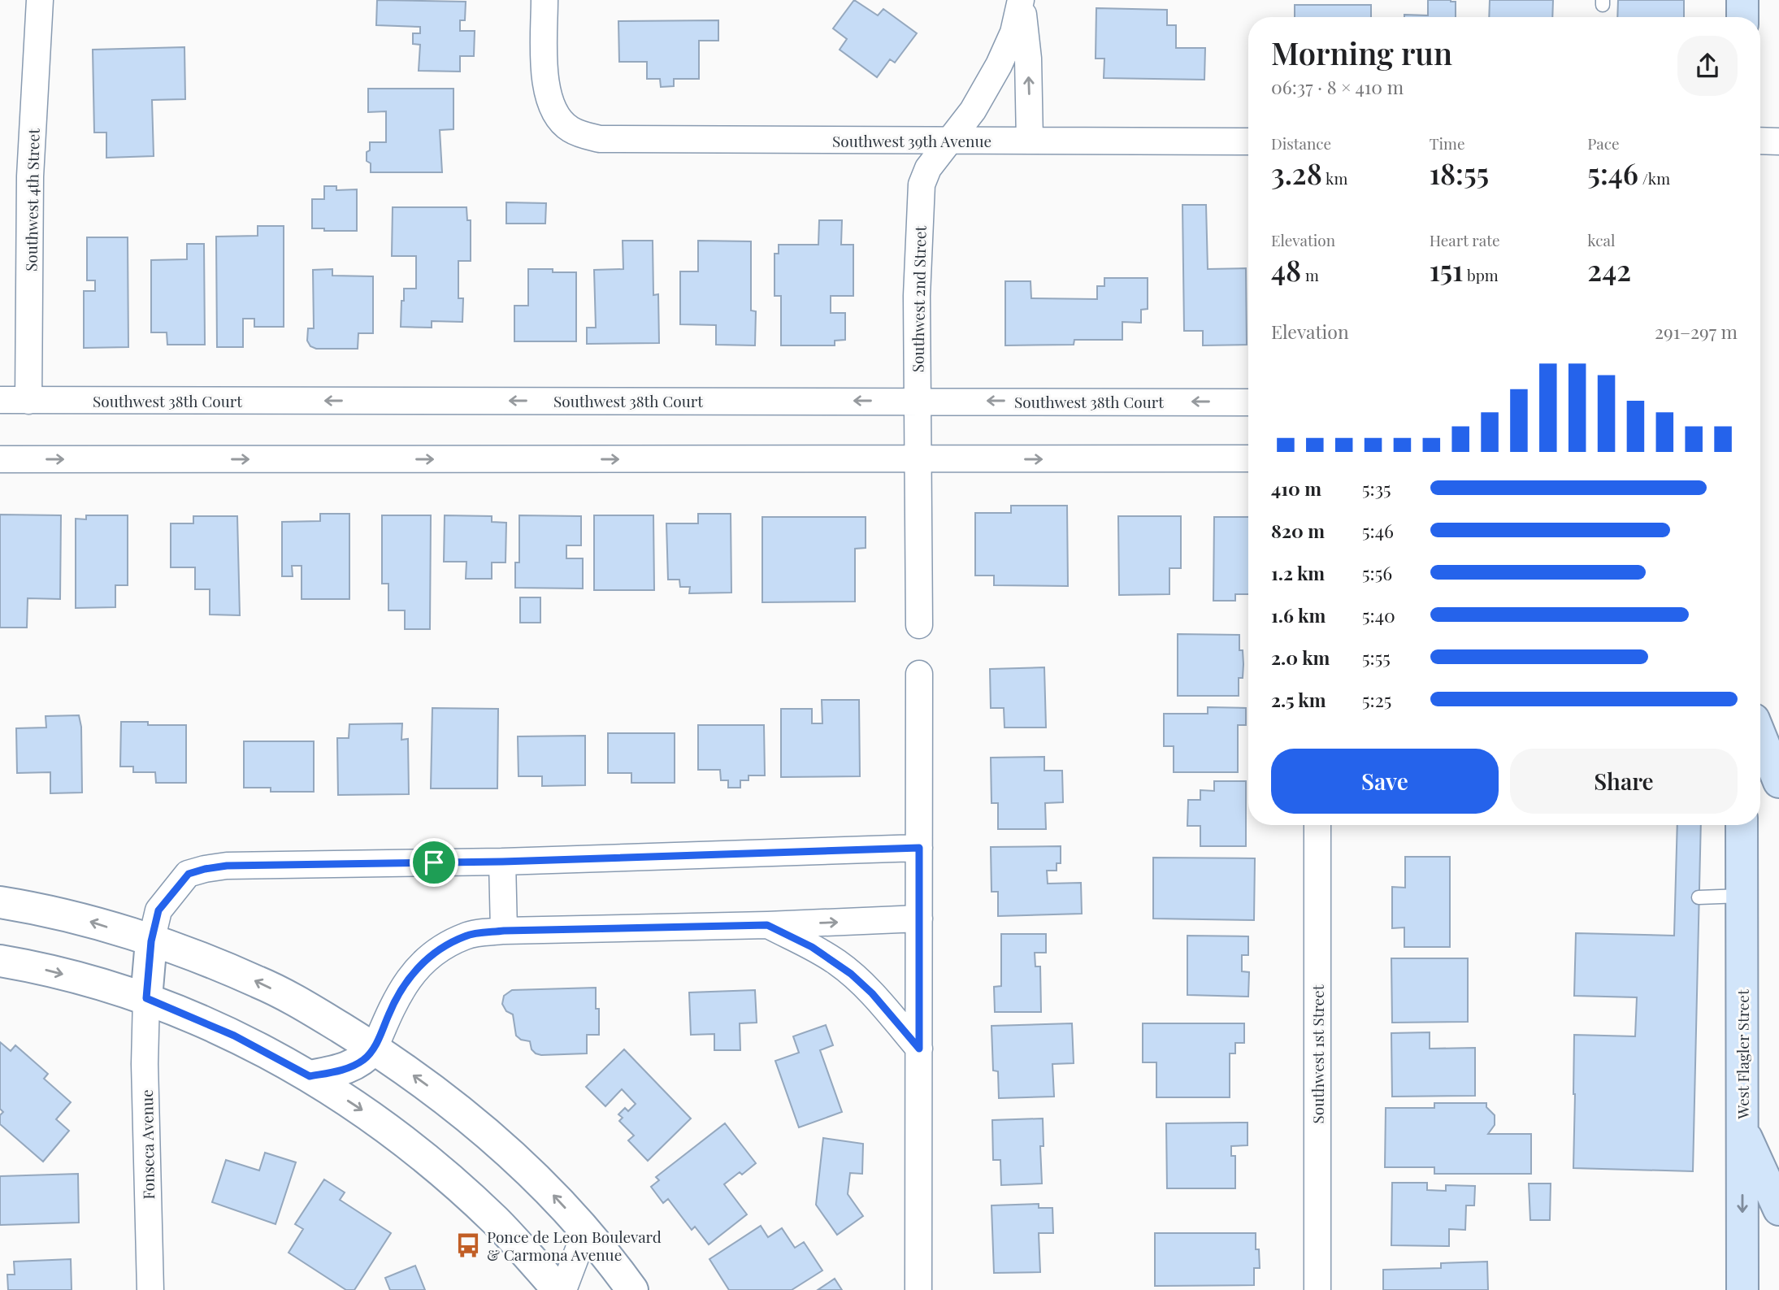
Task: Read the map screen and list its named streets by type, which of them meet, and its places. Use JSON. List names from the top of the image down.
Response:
{
  "streets": {
    "main road": ["West Flagler Street"],
    "street": [
      "Southwest 39th Avenue",
      "Southwest 4th Street",
      "Southwest 2nd Street",
      "Southwest 38th Court",
      "Southwest 1st Street",
      "Fonseca Avenue"
    ]
  },
  "crossings": [
    ["Southwest 39th Avenue", "Southwest 2nd Street"],
    ["Southwest 4th Street", "Southwest 38th Court"],
    ["Southwest 2nd Street", "Southwest 38th Court"]
  ],
  "places": {
    "bus stop": ["Ponce de Leon Boulevard & Carmona Avenue"]
  },
  "page": {
    "heading": ["Morning run", "06:37 · 8 × 410 m"],
    "stats": [
      ["Distance", "3.28 km"],
      ["Time", "18:55"],
      ["Pace", "5:46 /km"],
      ["Elevation", "48 m"],
      ["Heart rate", "151 bpm"],
      ["kcal", "242"]
    ],
    "chart": ["Elevation", "291–297 m"],
    "list": [
      {
        "name": "410 m",
        "note": "5:35"
      },
      {
        "name": "820 m",
        "note": "5:46"
      },
      {
        "name": "1.2 km",
        "note": "5:56"
      },
      {
        "name": "1.6 km",
        "note": "5:40"
      },
      {
        "name": "2.0 km",
        "note": "5:55"
      },
      {
        "name": "2.5 km",
        "note": "5:25"
      }
    ],
    "buttons": ["Save", "Share"]
  }
}
